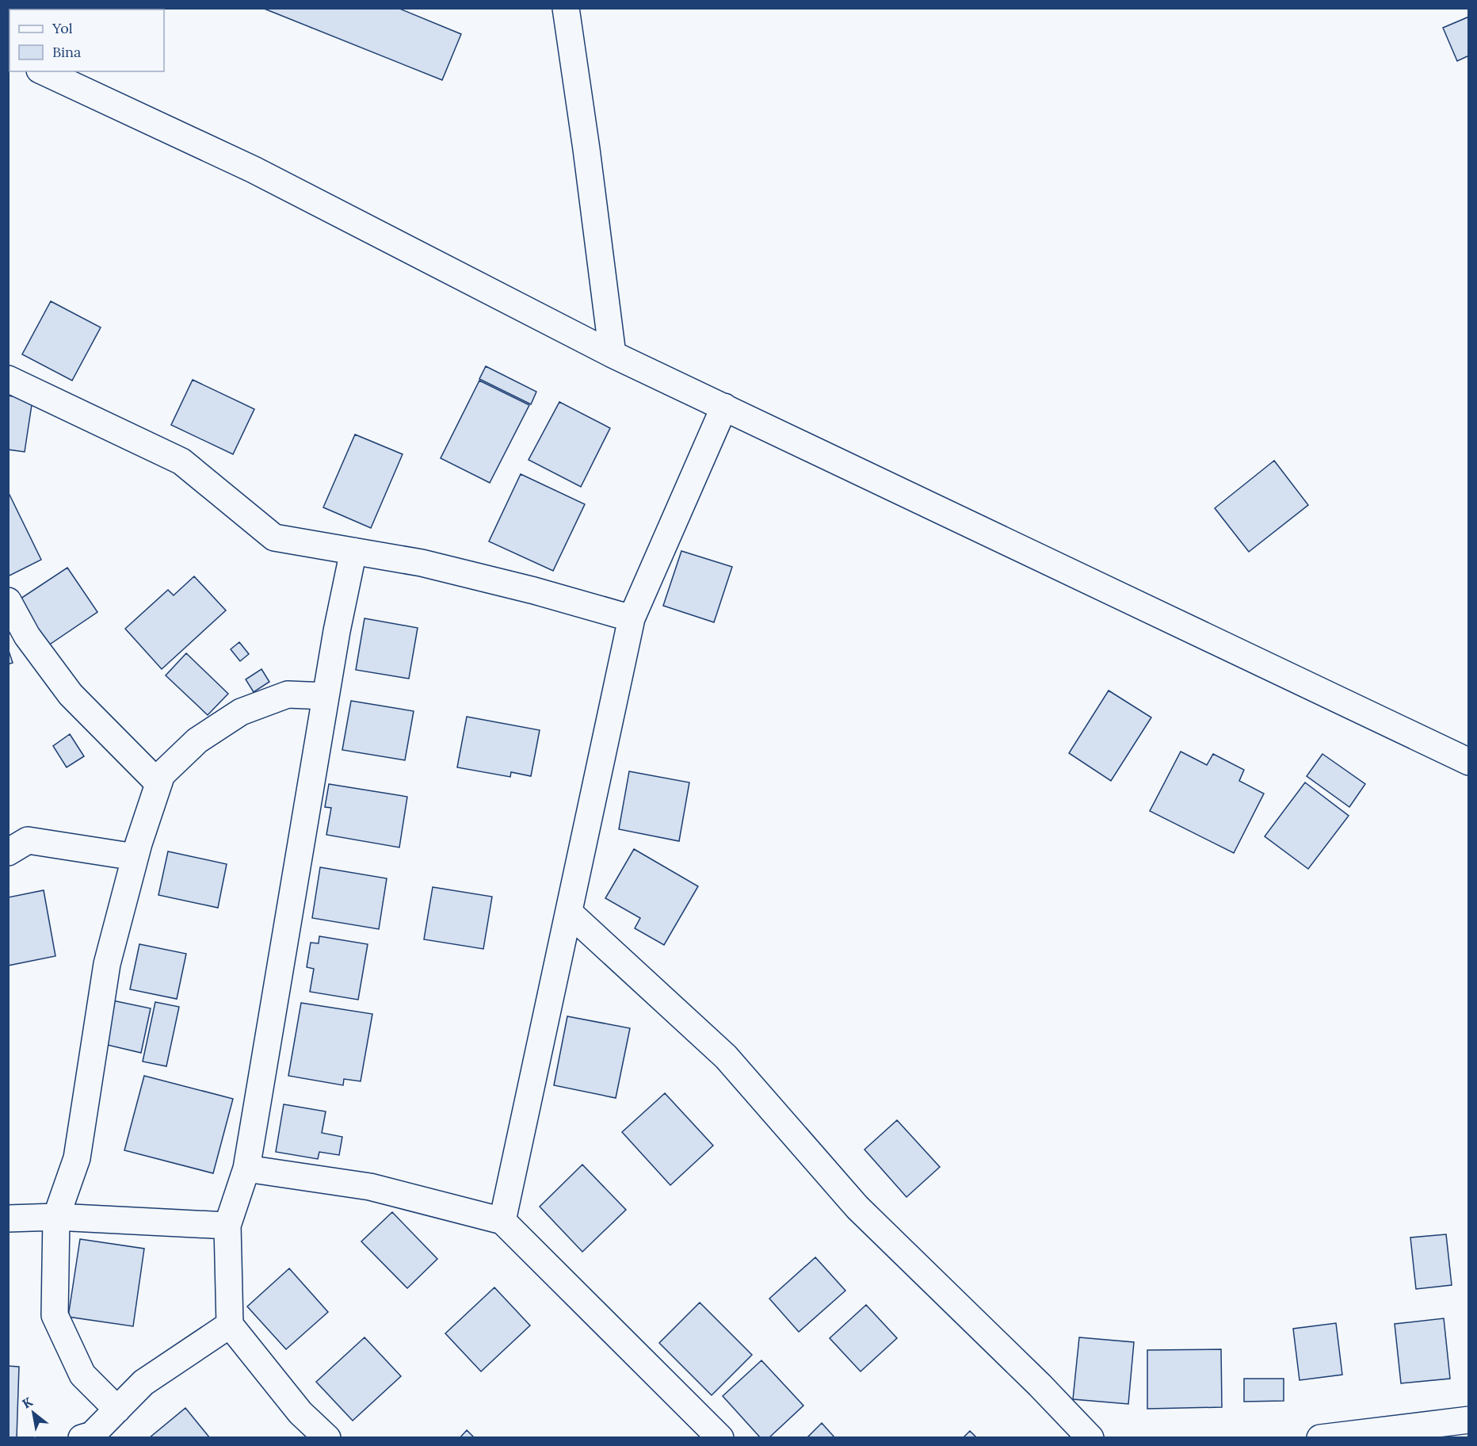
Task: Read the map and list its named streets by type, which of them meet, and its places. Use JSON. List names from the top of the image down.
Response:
{
  "legend": ["Yol", "Bina"],
  "north": "top left"
}
